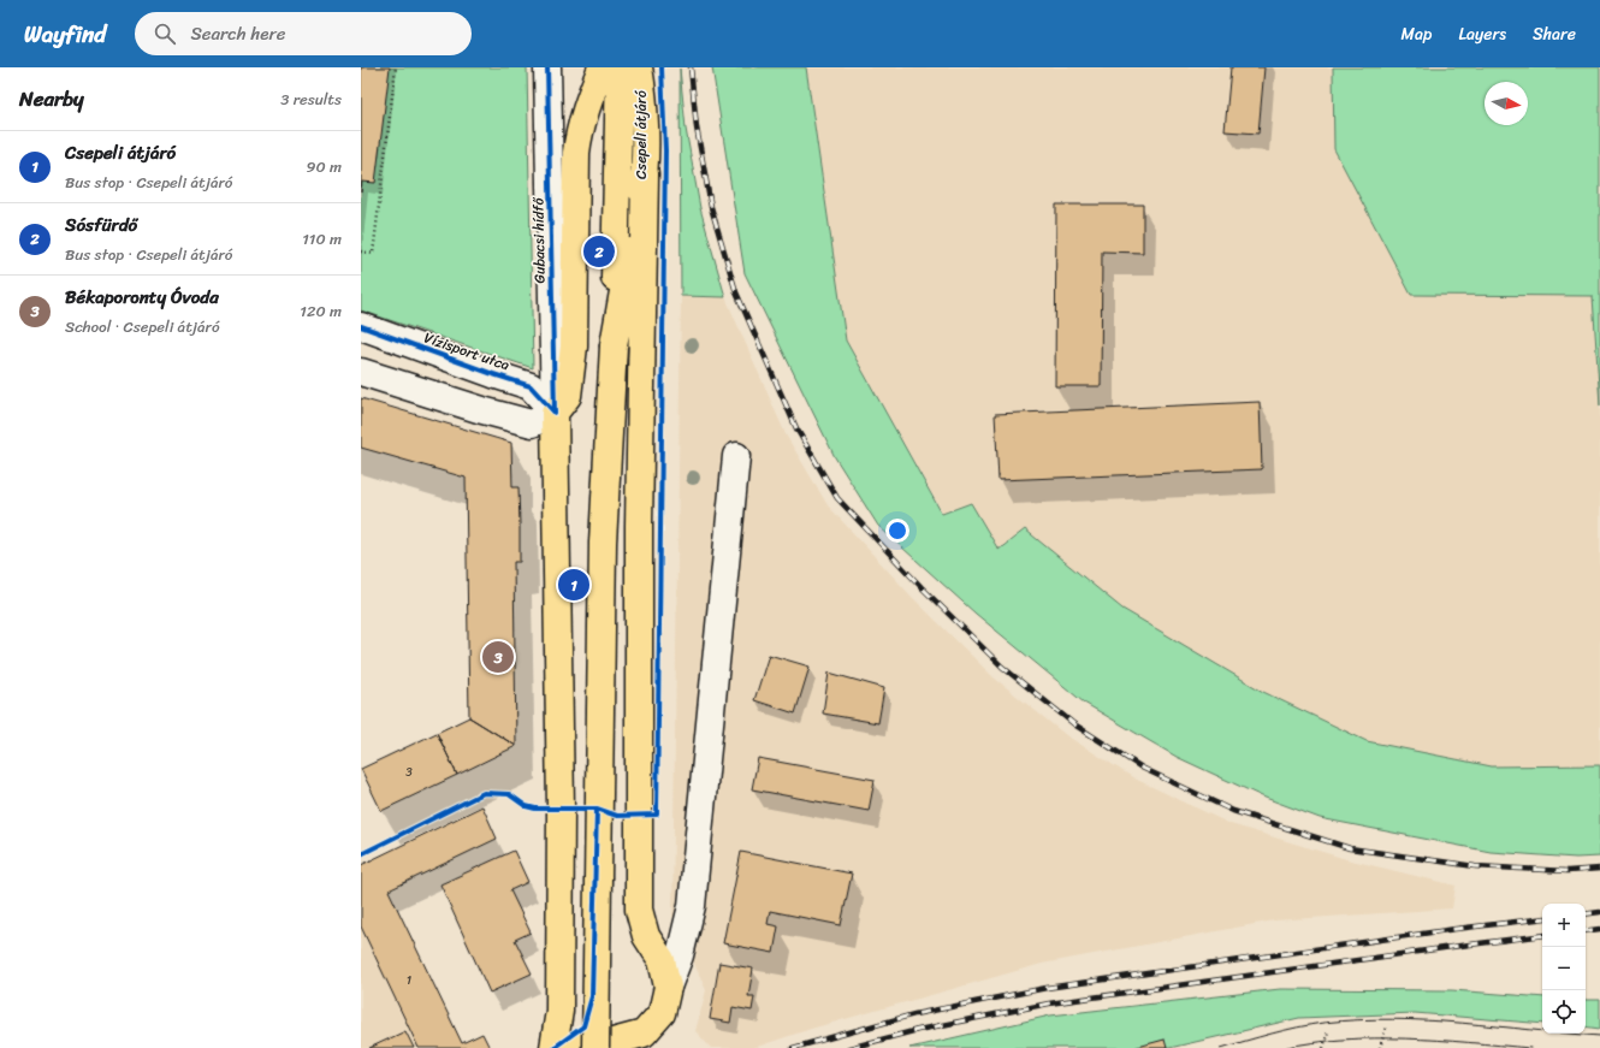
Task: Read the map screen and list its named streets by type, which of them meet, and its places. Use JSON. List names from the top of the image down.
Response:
{
  "streets": {
    "main road": ["Csepeli átjáró"],
    "street": ["Gubacsi hídfő", "Vízisport utca"]
  },
  "crossings": [
    ["Gubacsi hídfő", "Vízisport utca"]
  ],
  "house_numbers": ["3", "1"],
  "north": "right",
  "page": {
    "header": "Wayfind",
    "search": "Search here",
    "nav": ["Map", "Layers", "Share"],
    "heading": ["Nearby", "3 results"],
    "list": [
      {
        "mark": "1",
        "name": "Csepeli átjáró",
        "note": "Bus stop · Csepeli átjáró",
        "value": "90 m"
      },
      {
        "mark": "2",
        "name": "Sósfürdő",
        "note": "Bus stop · Csepeli átjáró",
        "value": "110 m"
      },
      {
        "mark": "3",
        "name": "Békaporonty Óvoda",
        "note": "School · Csepeli átjáró",
        "value": "120 m"
      }
    ],
    "pins": ["2", "1", "3"],
    "map_buttons": ["+", "−"]
  }
}
